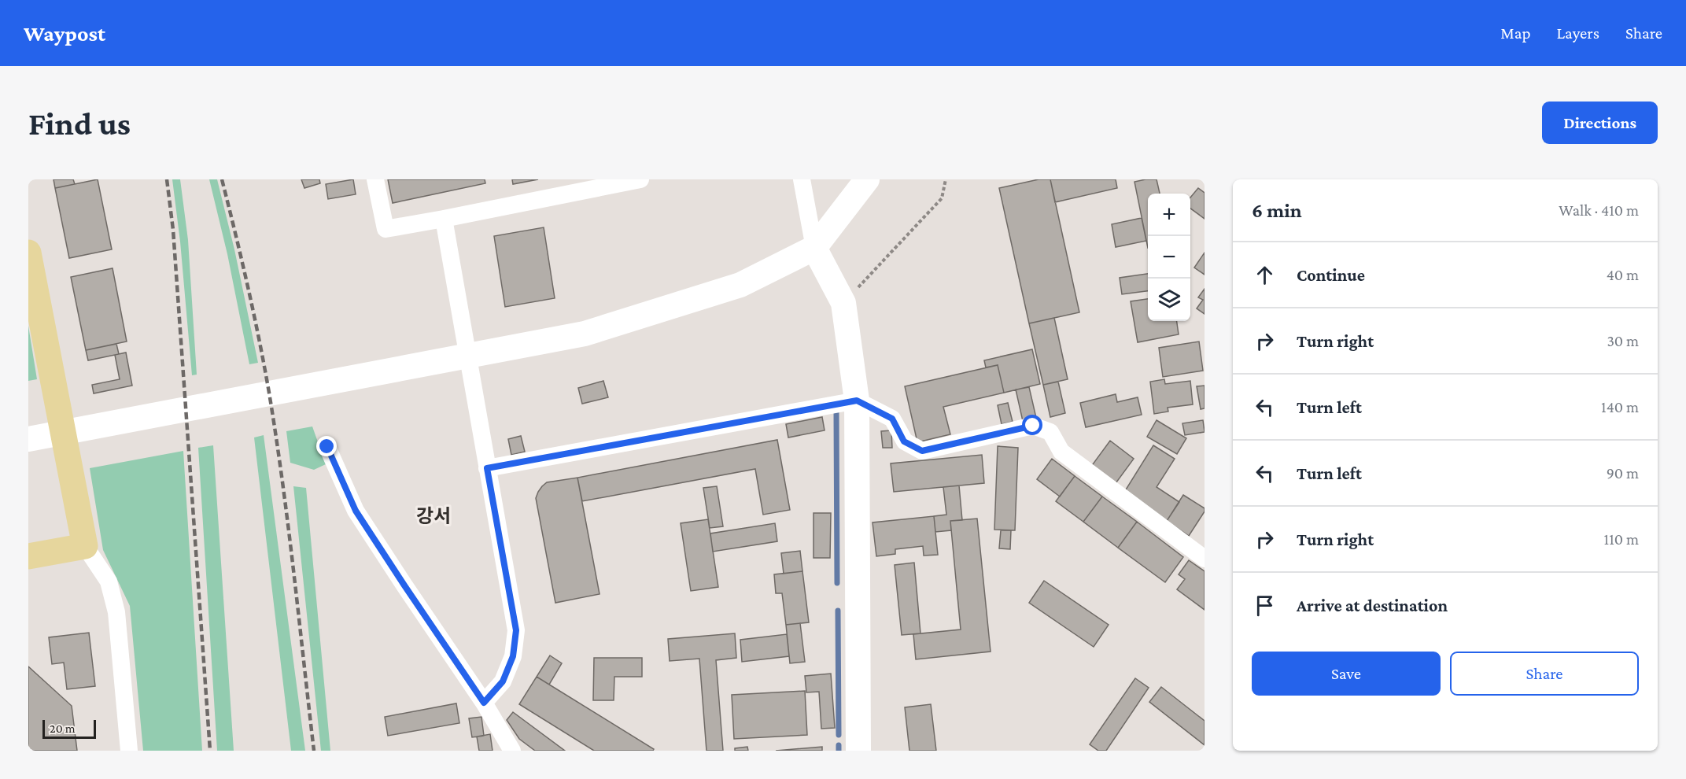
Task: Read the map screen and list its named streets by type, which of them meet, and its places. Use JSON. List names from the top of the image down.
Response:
{
  "districts": ["강서"],
  "scale_bar": "20 m",
  "page": {
    "header": "Waypost",
    "nav": ["Map", "Layers", "Share"],
    "buttons": [
      "Directions",
      ["Save", "Share"]
    ],
    "title": "Find us",
    "heading": ["6 min", "Walk · 410 m"],
    "map_buttons": ["+", "−"],
    "list": [
      ["Continue", "40 m"],
      ["Turn right", "30 m"],
      ["Turn left", "140 m"],
      ["Turn left", "90 m"],
      ["Turn right", "110 m"],
      "Arrive at destination"
    ],
    "scale": "20 m"
  }
}
